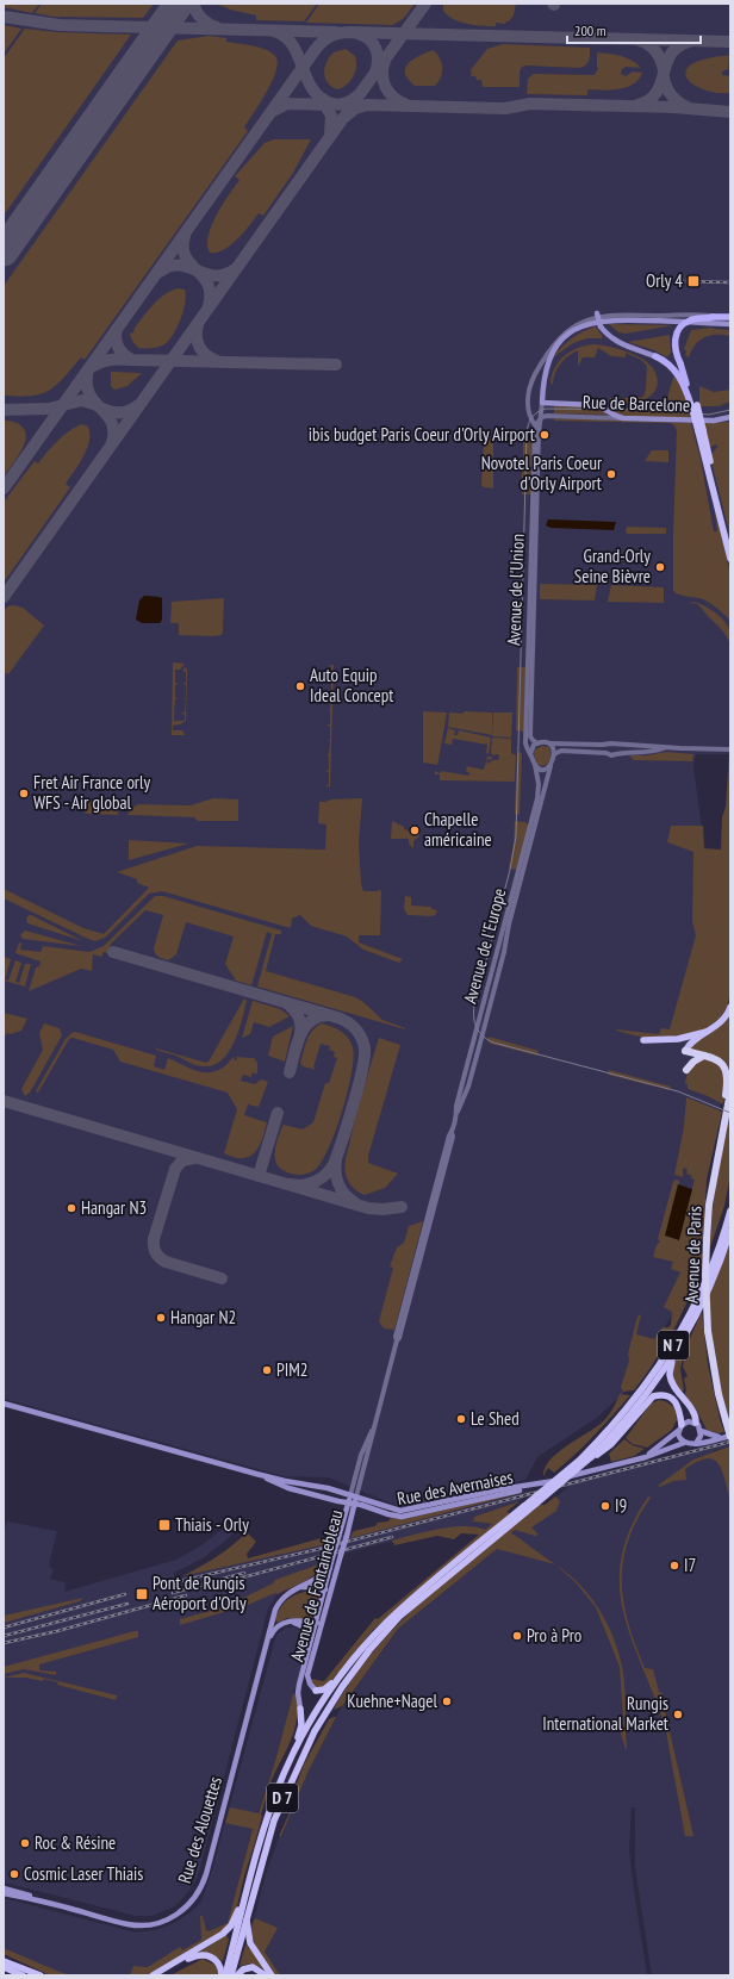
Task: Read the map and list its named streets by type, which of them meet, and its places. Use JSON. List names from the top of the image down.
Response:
{
  "streets": {
    "highway": ["Avenue de Paris", "N 7", "D 7"],
    "main road": [
      "Rue de Barcelone",
      "Avenue de l'Union",
      "Rue des Avernaises",
      "Avenue de Fontainebleau",
      "Rue des Alouettes"
    ],
    "street": ["Avenue de l'Europe"]
  },
  "crossings": [
    ["Rue de Barcelone", "Avenue de l'Union"],
    ["Avenue de l'Union", "Avenue de l'Europe"],
    ["N 7", "D 7"],
    ["Rue des Avernaises", "Avenue de Fontainebleau"]
  ],
  "places": {
    "transit": ["Orly 4", "Thiais - Orly", "Pont de Rungis Aéroport d'Orly"],
    "other": [
      "ibis budget Paris Coeur d'Orly Airport",
      "Novotel Paris Coeur d'Orly Airport",
      "Grand-Orly Seine Bièvre",
      "Auto Equip Ideal Concept",
      "Fret Air France orly WFS - Air global",
      "Chapelle américaine",
      "Hangar N3",
      "Hangar N2",
      "PIM2",
      "Le Shed",
      "I9",
      "I7",
      "Pro à Pro",
      "Kuehne+Nagel",
      "Rungis International Market",
      "Roc & Résine",
      "Cosmic Laser Thiais"
    ]
  },
  "scale_bar": "200 m"
}
